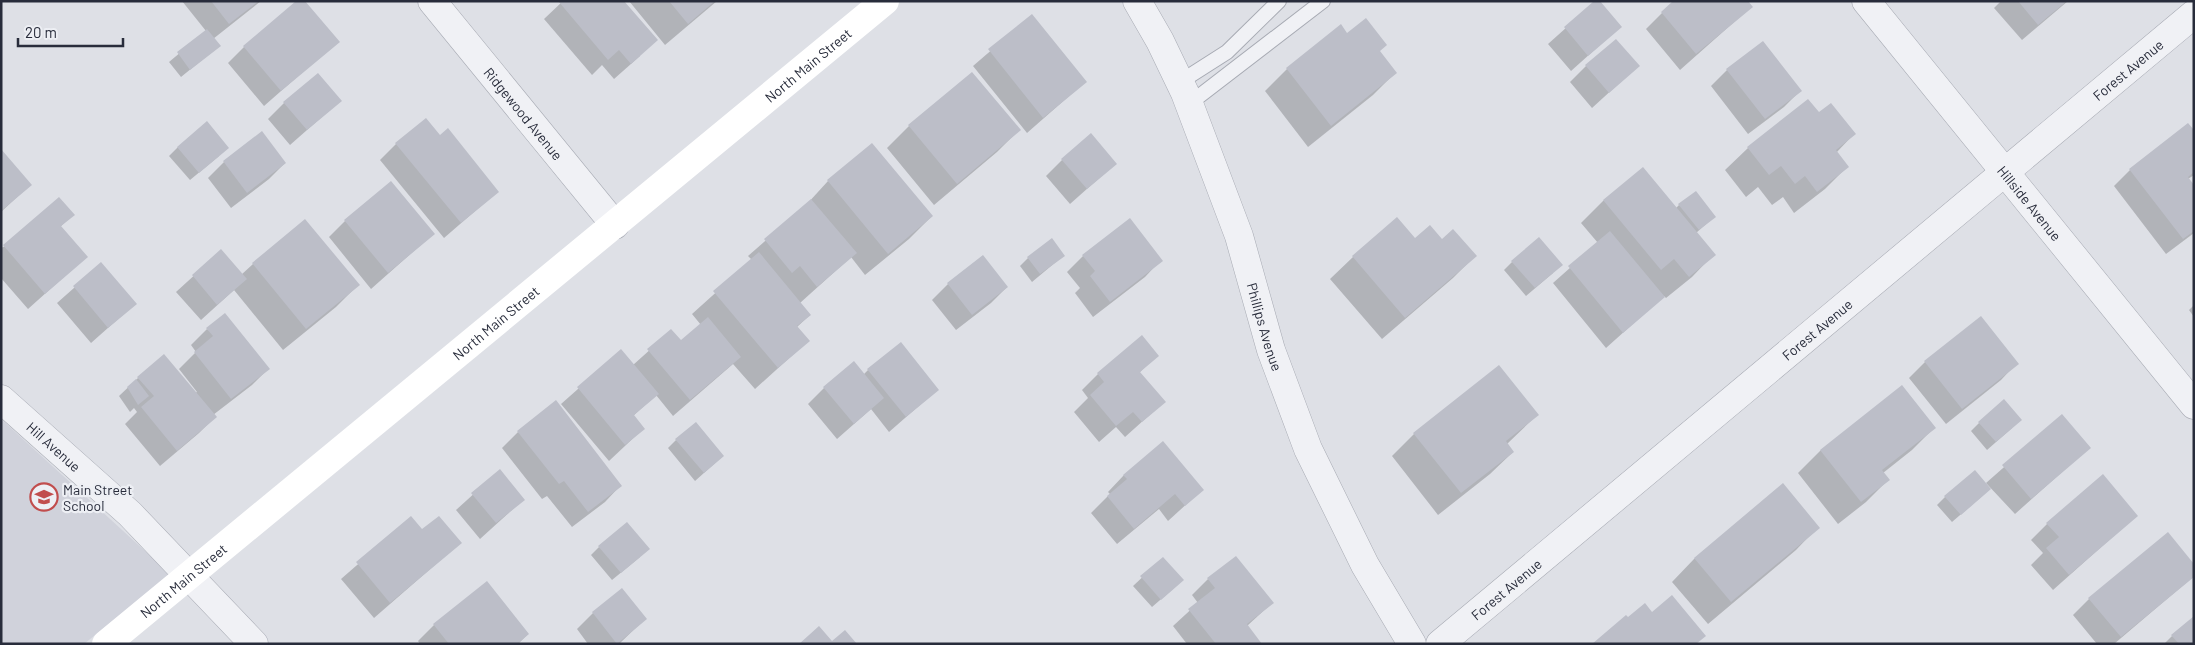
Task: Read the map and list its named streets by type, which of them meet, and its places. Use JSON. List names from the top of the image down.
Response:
{
  "streets": {
    "street": [
      "North Main Street",
      "Forest Avenue",
      "Ridgewood Avenue",
      "Hillside Avenue",
      "Phillips Avenue",
      "Hill Avenue"
    ]
  },
  "crossings": [
    ["North Main Street", "Ridgewood Avenue"],
    ["North Main Street", "Hill Avenue"],
    ["Forest Avenue", "Hillside Avenue"]
  ],
  "places": {
    "school or university": ["Main Street School"]
  },
  "scale_bar": "20 m"
}
